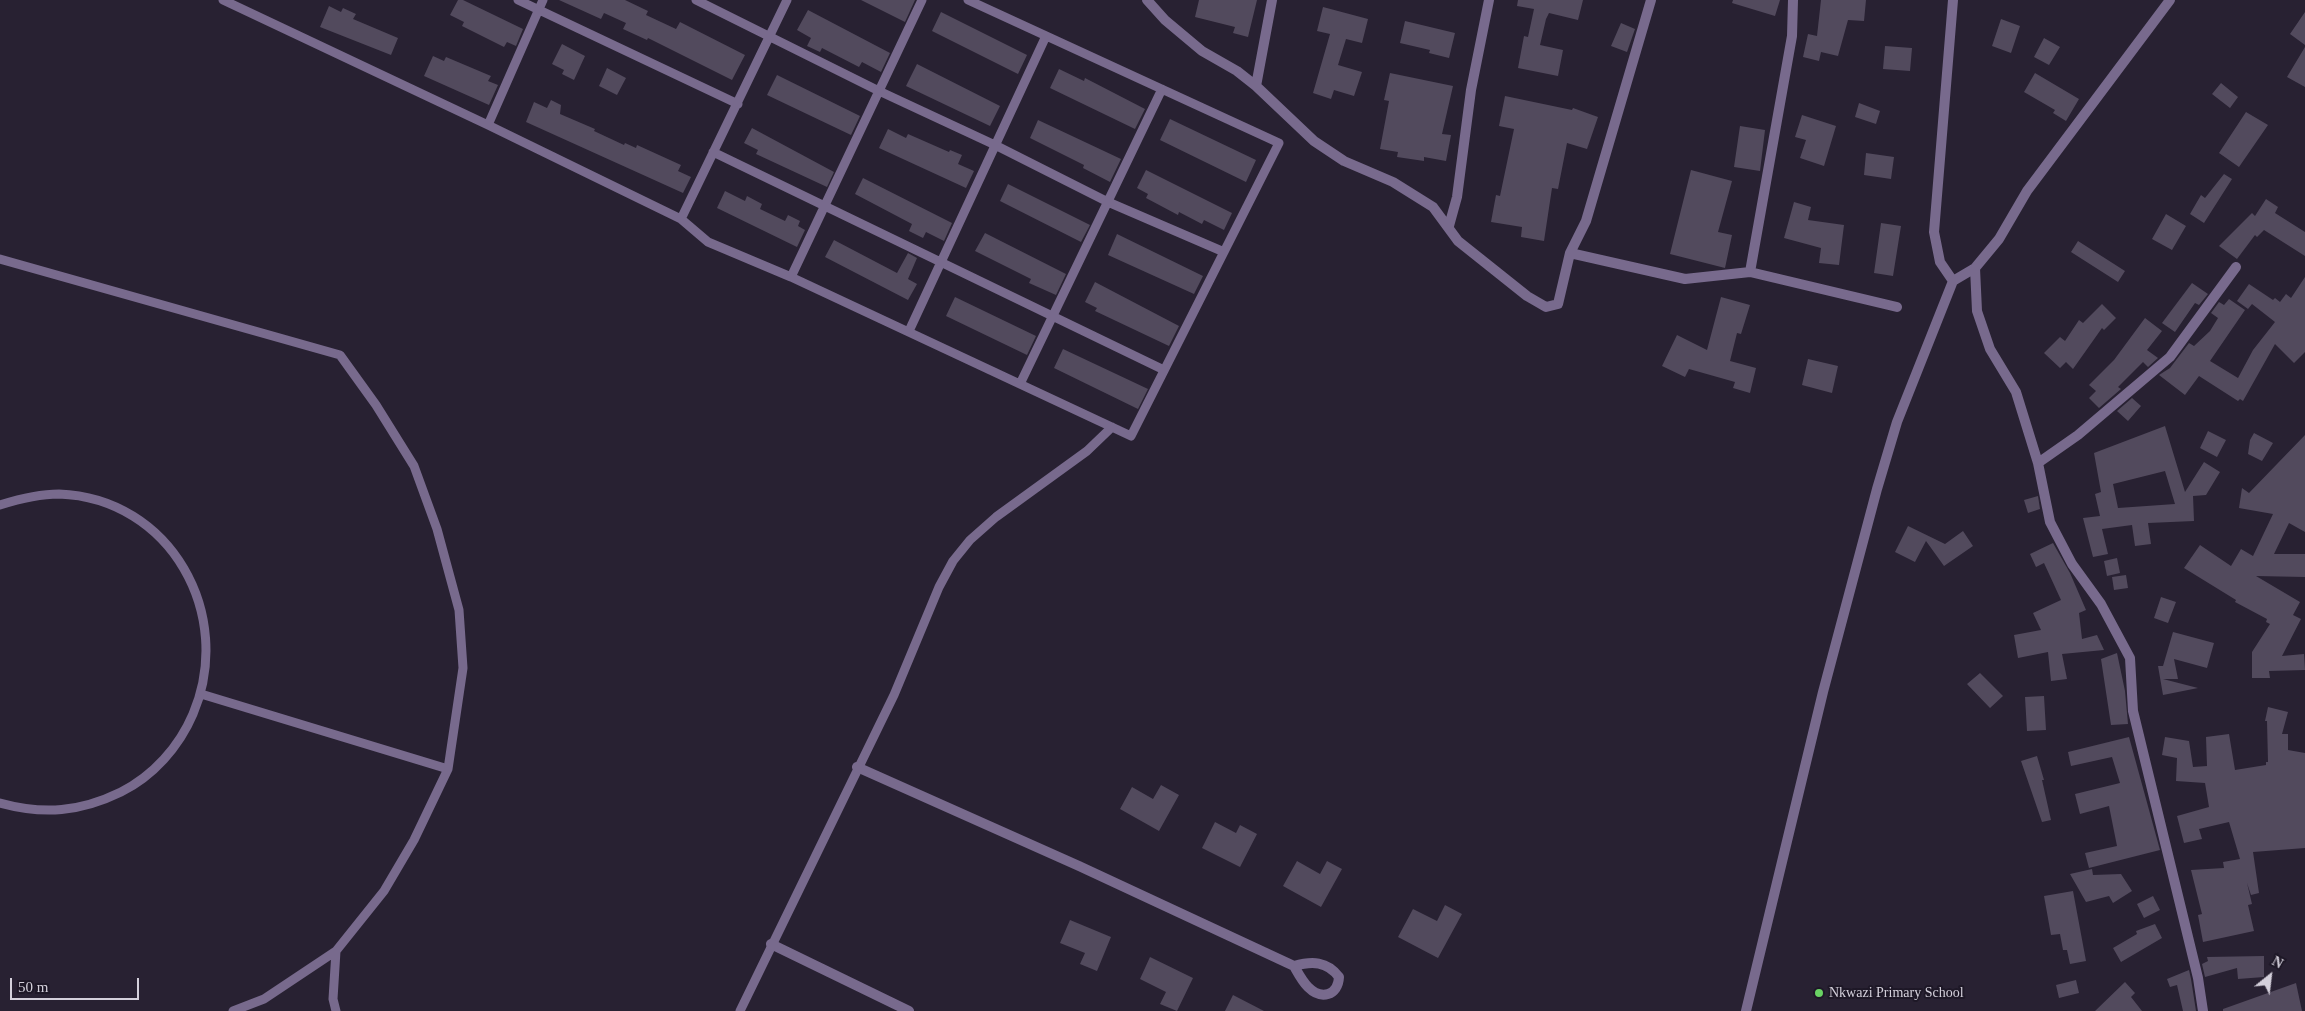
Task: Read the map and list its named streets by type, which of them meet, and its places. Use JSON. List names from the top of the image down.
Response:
{
  "places": ["Nkwazi Primary School"],
  "scale_bar": "50 m",
  "north": "top right"
}
